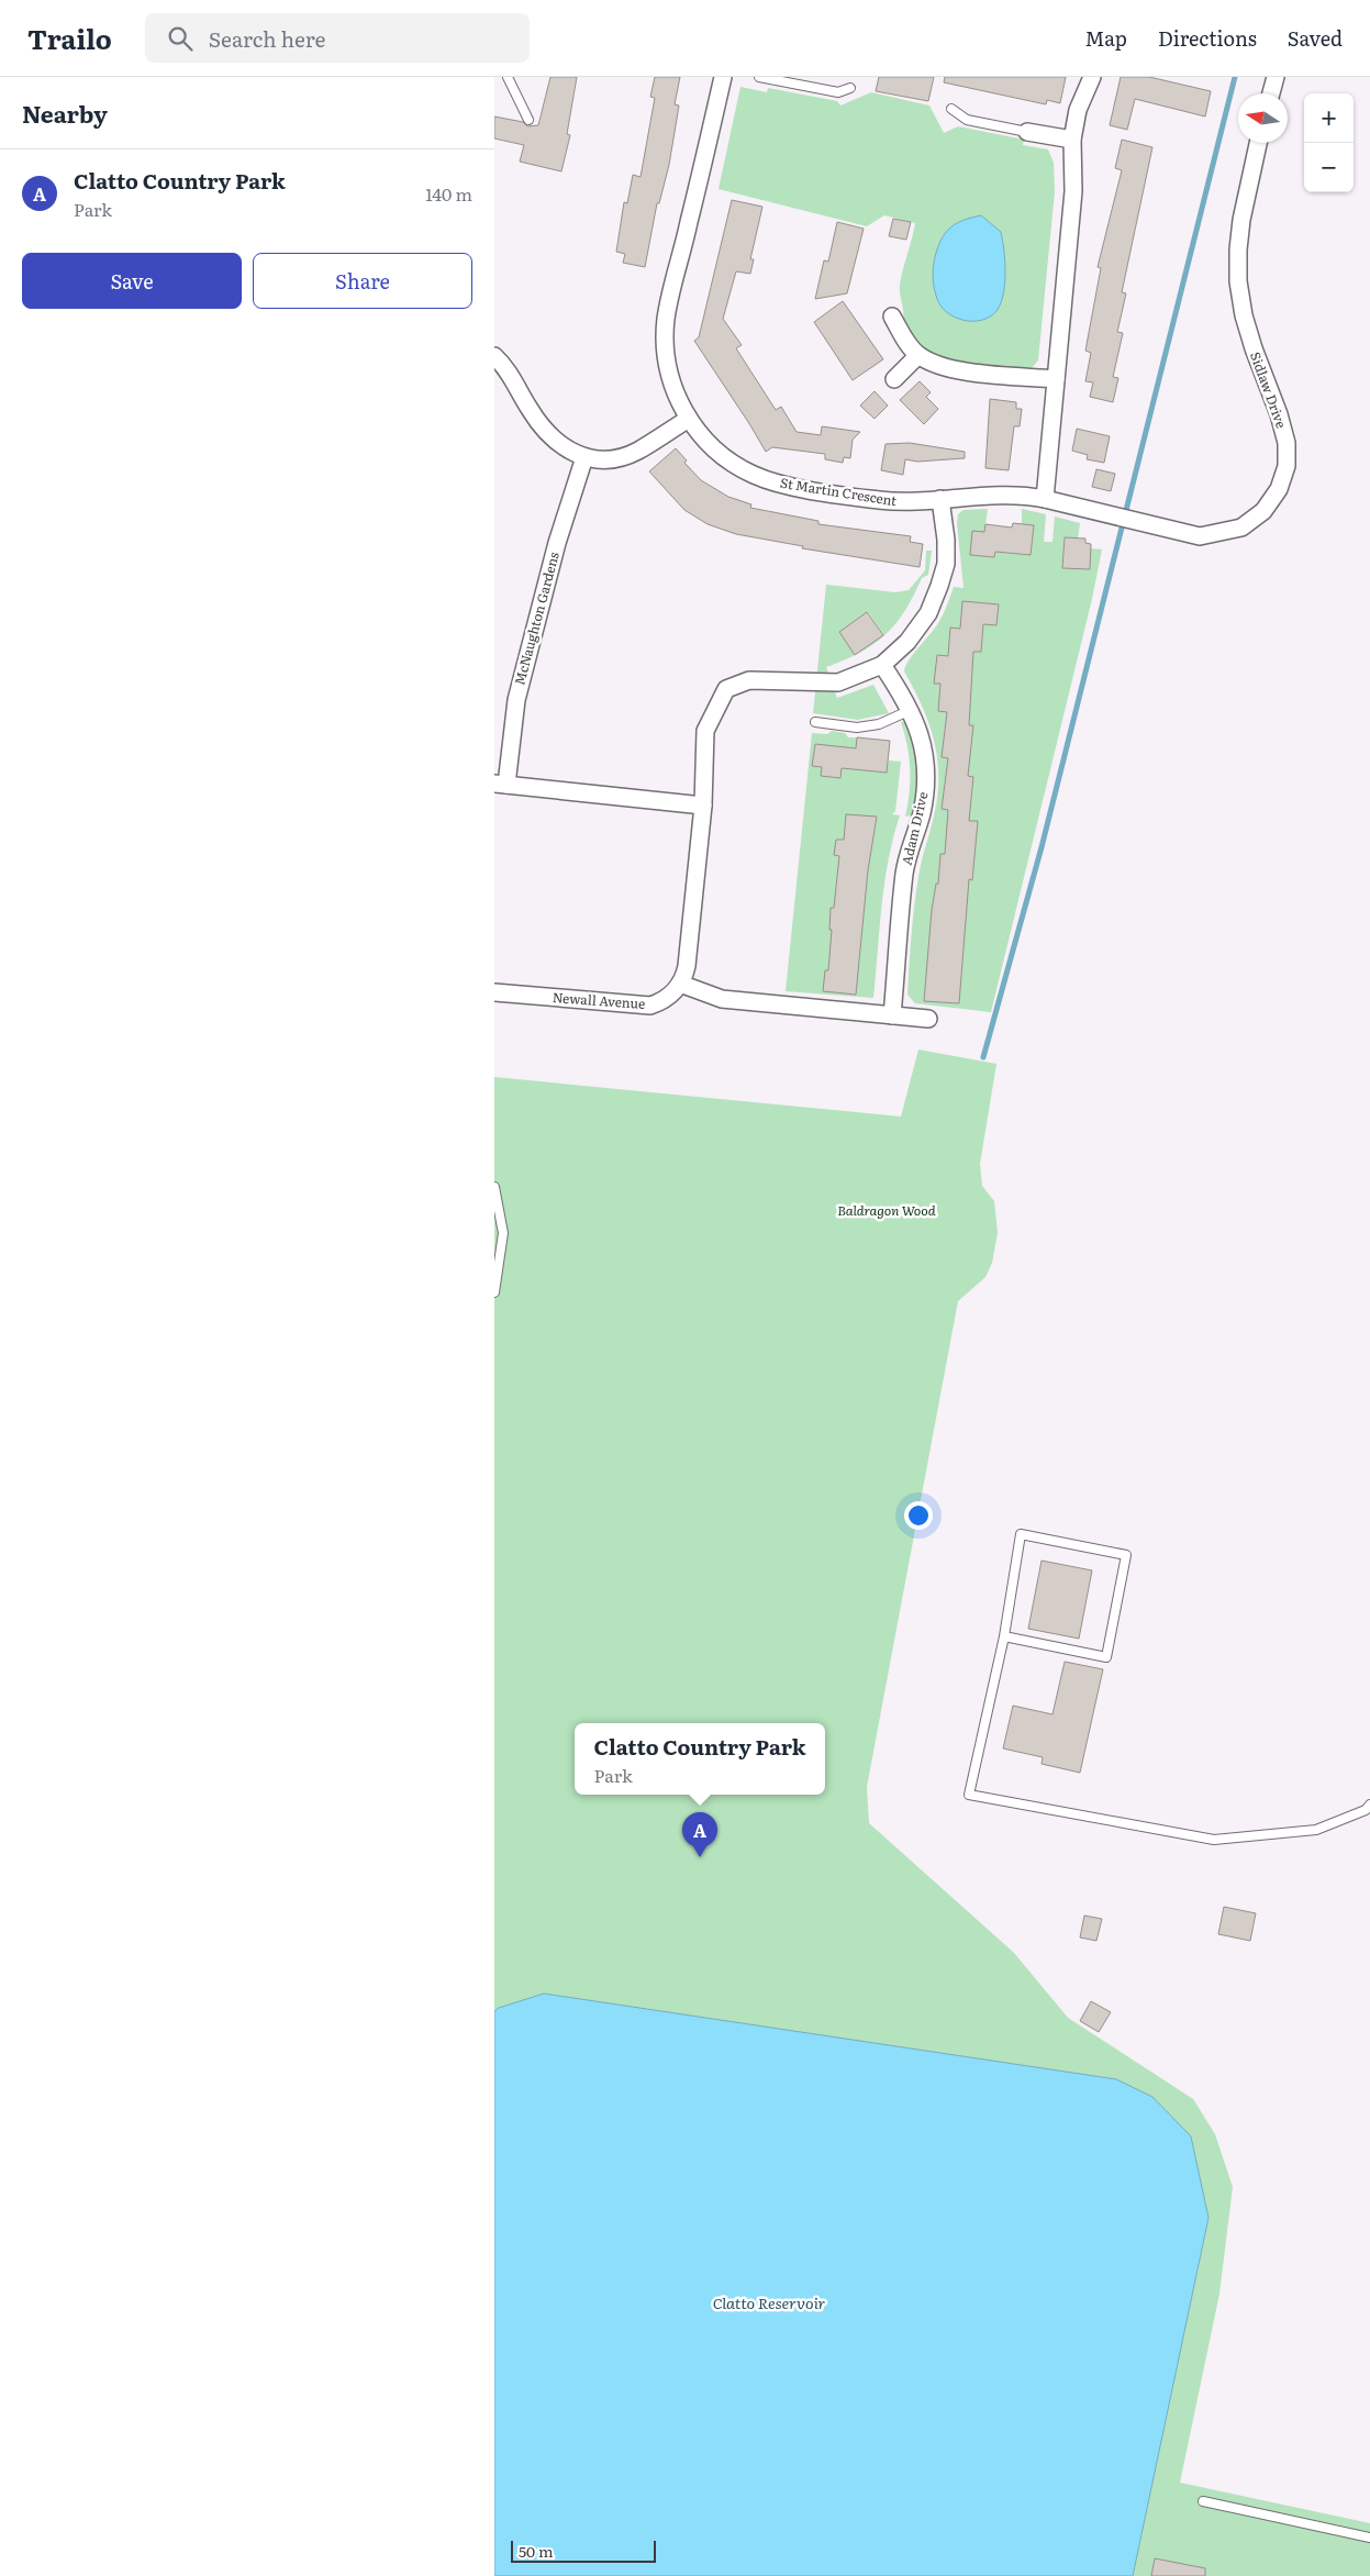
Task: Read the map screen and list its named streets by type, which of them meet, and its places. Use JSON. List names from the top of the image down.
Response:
{
  "streets": {
    "street": [
      "Sidlaw Drive",
      "St Martin Crescent",
      "McNaughton Gardens",
      "Adam Drive",
      "Newall Avenue"
    ]
  },
  "crossings": [
    ["Sidlaw Drive", "St Martin Crescent"]
  ],
  "water": ["Clatto Reservoir"],
  "parks": ["Baldragon Wood"],
  "scale_bar": "50 m",
  "north": "left",
  "page": {
    "header": "Trailo",
    "search": "Search here",
    "nav": ["Map", "Directions", "Saved"],
    "heading": "Nearby",
    "map_buttons": ["+", "−"],
    "list": [
      {
        "mark": "A",
        "name": "Clatto Country Park",
        "note": "Park",
        "value": "140 m"
      }
    ],
    "buttons": ["Save", "Share"],
    "popup": ["Clatto Country Park", "Park"],
    "pins": "A",
    "scale": "50 m"
  }
}
